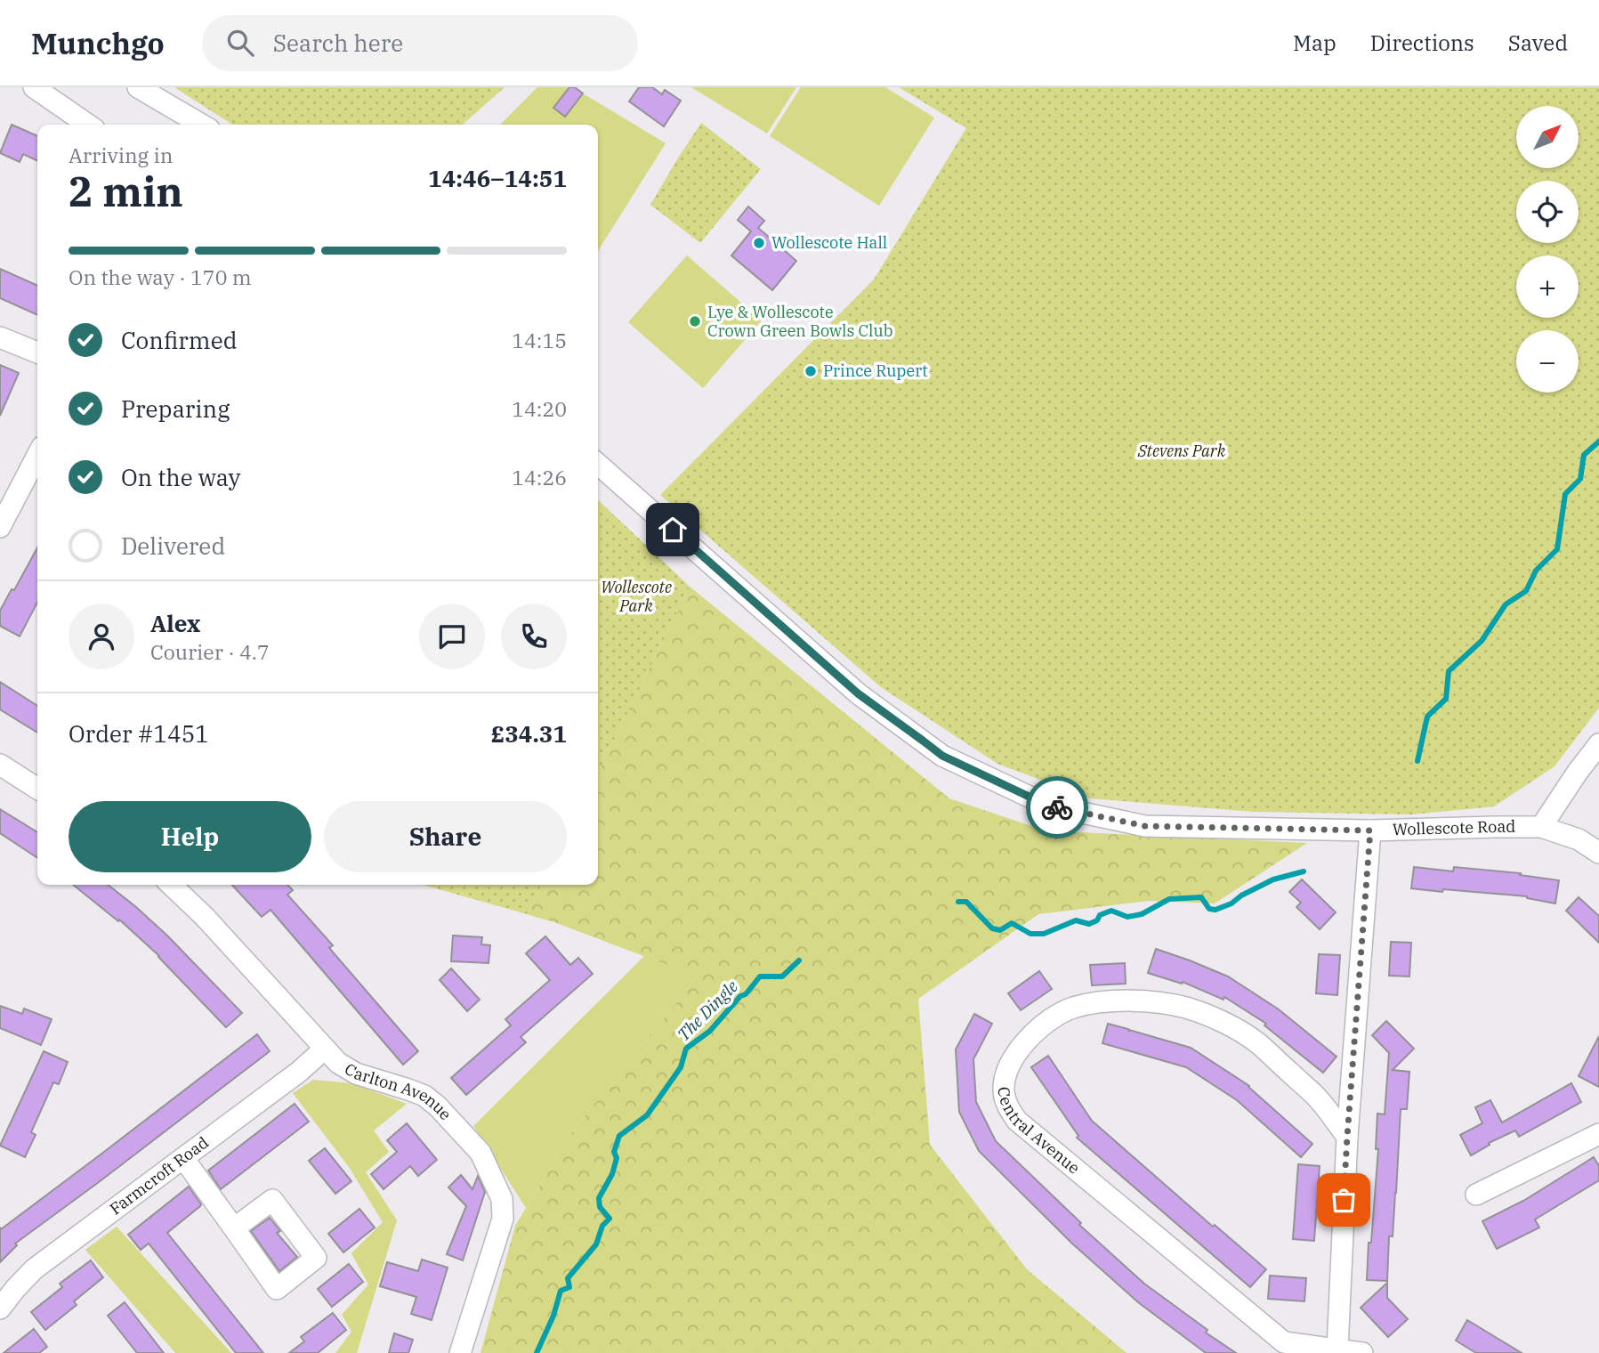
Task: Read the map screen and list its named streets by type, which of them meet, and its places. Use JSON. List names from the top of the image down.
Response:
{
  "streets": {
    "street": [
      "Wollescote Road",
      "Carlton Avenue",
      "Central Avenue",
      "Farmcroft Road"
    ]
  },
  "crossings": [
    ["Carlton Avenue", "Farmcroft Road"]
  ],
  "water": ["The Dingle"],
  "parks": ["Stevens Park", "Wollescote Park"],
  "places": ["Wollescote Hall", "Lye & Wollescote Crown Green Bowls Club", "Prince Rupert"],
  "north": "top right",
  "page": {
    "header": "Munchgo",
    "search": "Search here",
    "nav": ["Map", "Directions", "Saved"],
    "map_buttons": ["+", "−"],
    "heading": ["2 min", "Arriving in", "14:46–14:51"],
    "panel": [
      "Alex",
      "Courier · 4.7",
      "Order #1451",
      "£34.31"
    ],
    "bar": "On the way · 170 m",
    "list": [
      ["Confirmed", "14:15"],
      ["Preparing", "14:20"],
      ["On the way", "14:26"],
      "Delivered"
    ],
    "buttons": ["Help", "Share"]
  }
}
